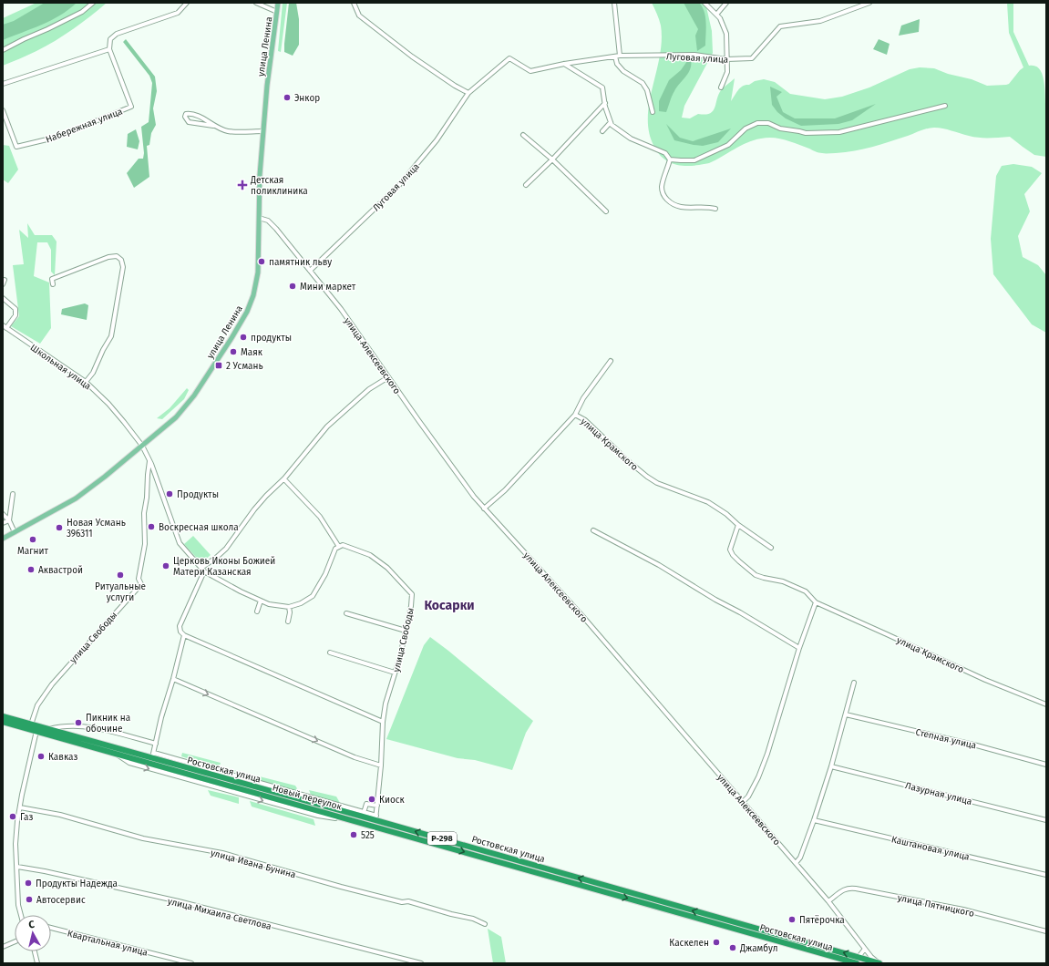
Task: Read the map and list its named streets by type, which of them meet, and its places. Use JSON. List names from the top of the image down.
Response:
{
  "streets": {
    "highway": ["Ростовская улица", "Р-298"],
    "main road": ["улица Ленина"],
    "street": [
      "Луговая улица",
      "Набережная улица",
      "улица Алексеевского",
      "Школьная улица",
      "улица Крамского",
      "улица Свободы",
      "Степная улица",
      "Лазурная улица",
      "Новый переулок",
      "Каштановая улица",
      "улица Ивана Бунина",
      "улица Пятницкого",
      "улица Михаила Светлова",
      "Квартальная улица"
    ]
  },
  "crossings": [
    ["улица Ленина", "улица Алексеевского"],
    ["улица Ленина", "Школьная улица"],
    ["Луговая улица", "улица Алексеевского"],
    ["улица Алексеевского", "улица Крамского"],
    ["улица Алексеевского", "Ростовская улица"],
    ["улица Алексеевского", "улица Пятницкого"],
    ["улица Свободы", "Ростовская улица"],
    ["улица Свободы", "Новый переулок"],
    ["Ростовская улица", "Новый переулок"]
  ],
  "districts": ["Косарки"],
  "places": {
    "other": [
      "Энкор",
      "памятник льву",
      "Мини маркет",
      "продукты",
      "Маяк",
      "Продукты",
      "Воскресная школа",
      "Новая Усмань 396311",
      "Магнит",
      "Церковь Иконы Божией Матери Казанская",
      "Аквастрой",
      "Ритуальные услуги",
      "Пикник на обочине",
      "Кавказ",
      "Киоск",
      "Газ",
      "525",
      "Продукты Надежда",
      "Автосервис",
      "Пятёрочка",
      "Каскелен",
      "Джамбул"
    ],
    "health": ["Детская поликлиника"],
    "transit": ["2 Усмань"]
  },
  "north": "top"
}
